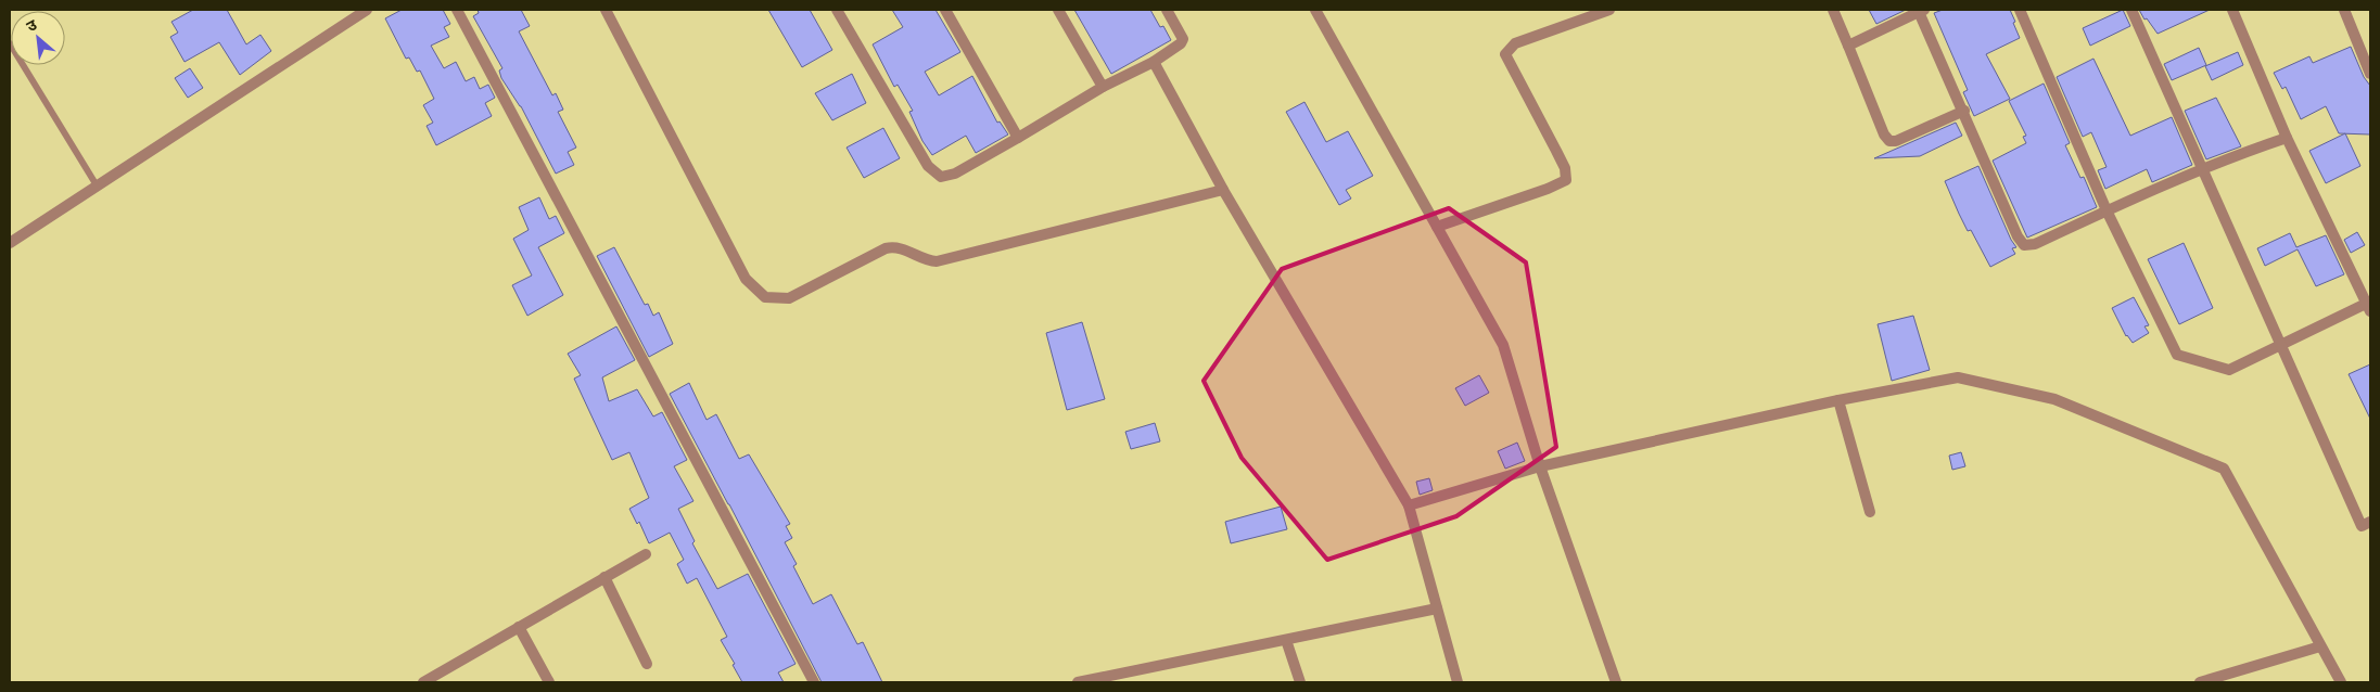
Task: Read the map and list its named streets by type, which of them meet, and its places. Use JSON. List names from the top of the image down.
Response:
{
  "north": "top left"
}
